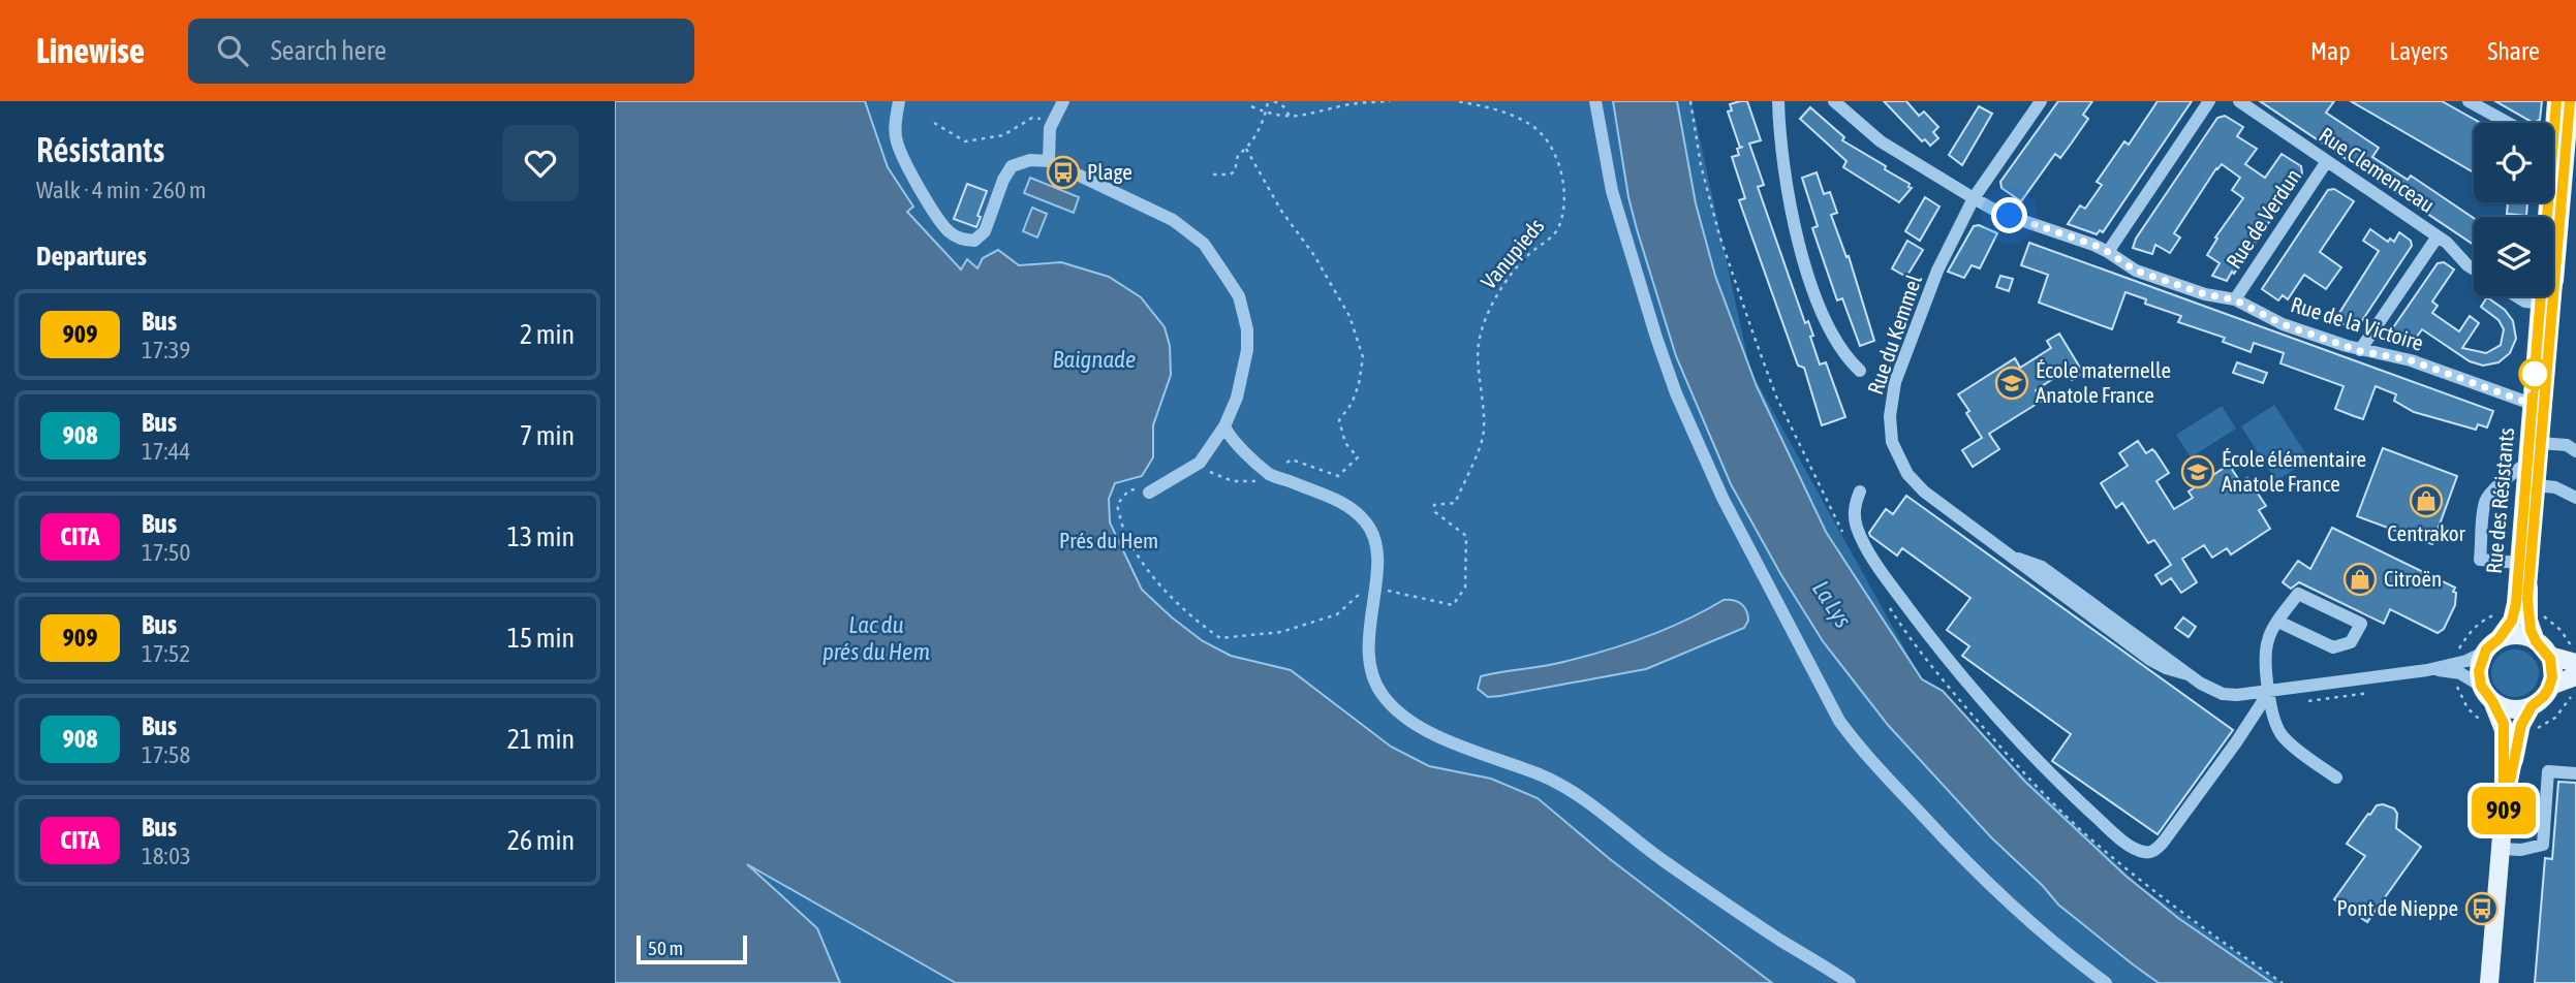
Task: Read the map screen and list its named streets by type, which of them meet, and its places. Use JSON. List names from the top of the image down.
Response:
{
  "streets": {
    "main road": ["Rue des Résistants"],
    "street": [
      "Rue Clemenceau",
      "Rue de Verdun",
      "Rue de la Victoire",
      "Rue du Kemmel"
    ],
    "path": ["Vanupieds"]
  },
  "crossings": [
    ["Rue Clemenceau", "Rue de Verdun"],
    ["Rue de Verdun", "Rue de la Victoire"],
    ["Rue de la Victoire", "Rue du Kemmel"],
    ["Rue de la Victoire", "Rue des Résistants"],
    ["Rue du Kemmel", "Rue des Résistants"]
  ],
  "water": ["Baignade", "La Lys", "Lac du prés du Hem"],
  "parks": ["Prés du Hem"],
  "places": {
    "bus stop": ["Plage", "Pont de Nieppe"],
    "school or university": ["École maternelle Anatole France", "École élémentaire Anatole France"],
    "shop": ["Centrakor", "Citroën"]
  },
  "lines": ["bus line 909"],
  "scale_bar": "50 m",
  "page": {
    "header": "Linewise",
    "search": "Search here",
    "nav": ["Map", "Layers", "Share"],
    "heading": [
      ["Résistants", "Walk · 4 min · 260 m"],
      "Departures"
    ],
    "on_map": "909",
    "list": [
      {
        "mark": "909",
        "name": "Bus",
        "note": "17:39",
        "value": "2 min"
      },
      {
        "mark": "908",
        "name": "Bus",
        "note": "17:44",
        "value": "7 min"
      },
      {
        "mark": "CITA",
        "name": "Bus",
        "note": "17:50",
        "value": "13 min"
      },
      {
        "mark": "909",
        "name": "Bus",
        "note": "17:52",
        "value": "15 min"
      },
      {
        "mark": "908",
        "name": "Bus",
        "note": "17:58",
        "value": "21 min"
      },
      {
        "mark": "CITA",
        "name": "Bus",
        "note": "18:03",
        "value": "26 min"
      }
    ],
    "scale": "50 m"
  }
}
